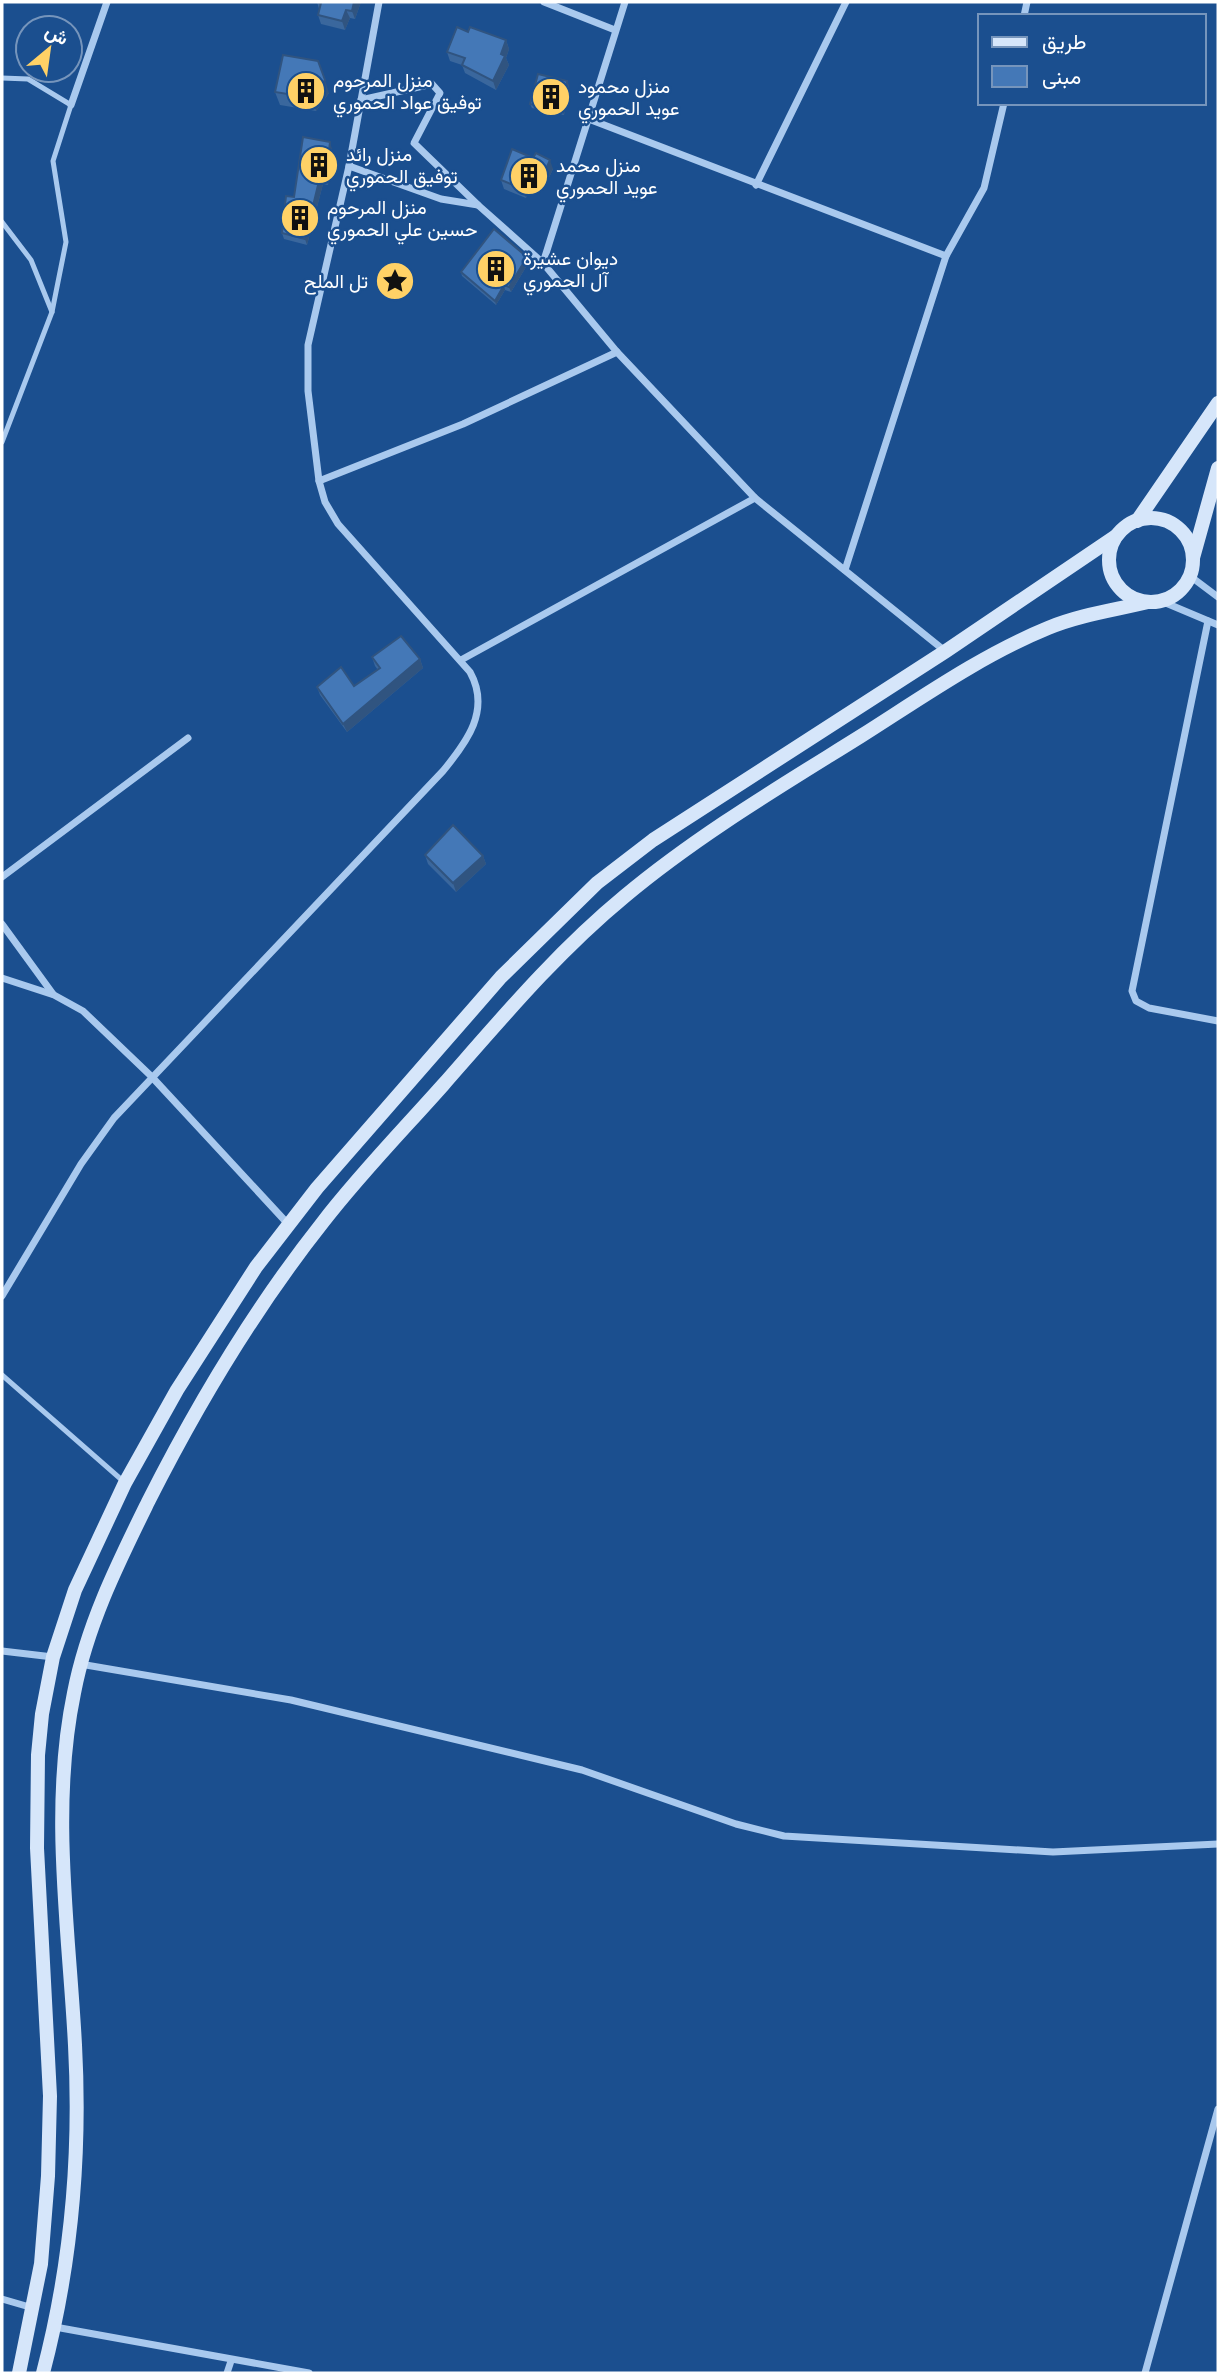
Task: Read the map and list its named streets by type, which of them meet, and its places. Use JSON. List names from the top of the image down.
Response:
{
  "places": {
    "building": [
      "منزل المرحوم توفيق عواد الحموري",
      "منزل محمود عويد الحموري",
      "منزل رائد توفيق الحموري",
      "منزل محمد عويد الحموري",
      "منزل المرحوم حسين علي الحموري",
      "ديوان عشيرة آل الحموري"
    ],
    "place": ["تل الملح"]
  },
  "legend": ["طريق", "مبنى"],
  "north": "top right"
}
